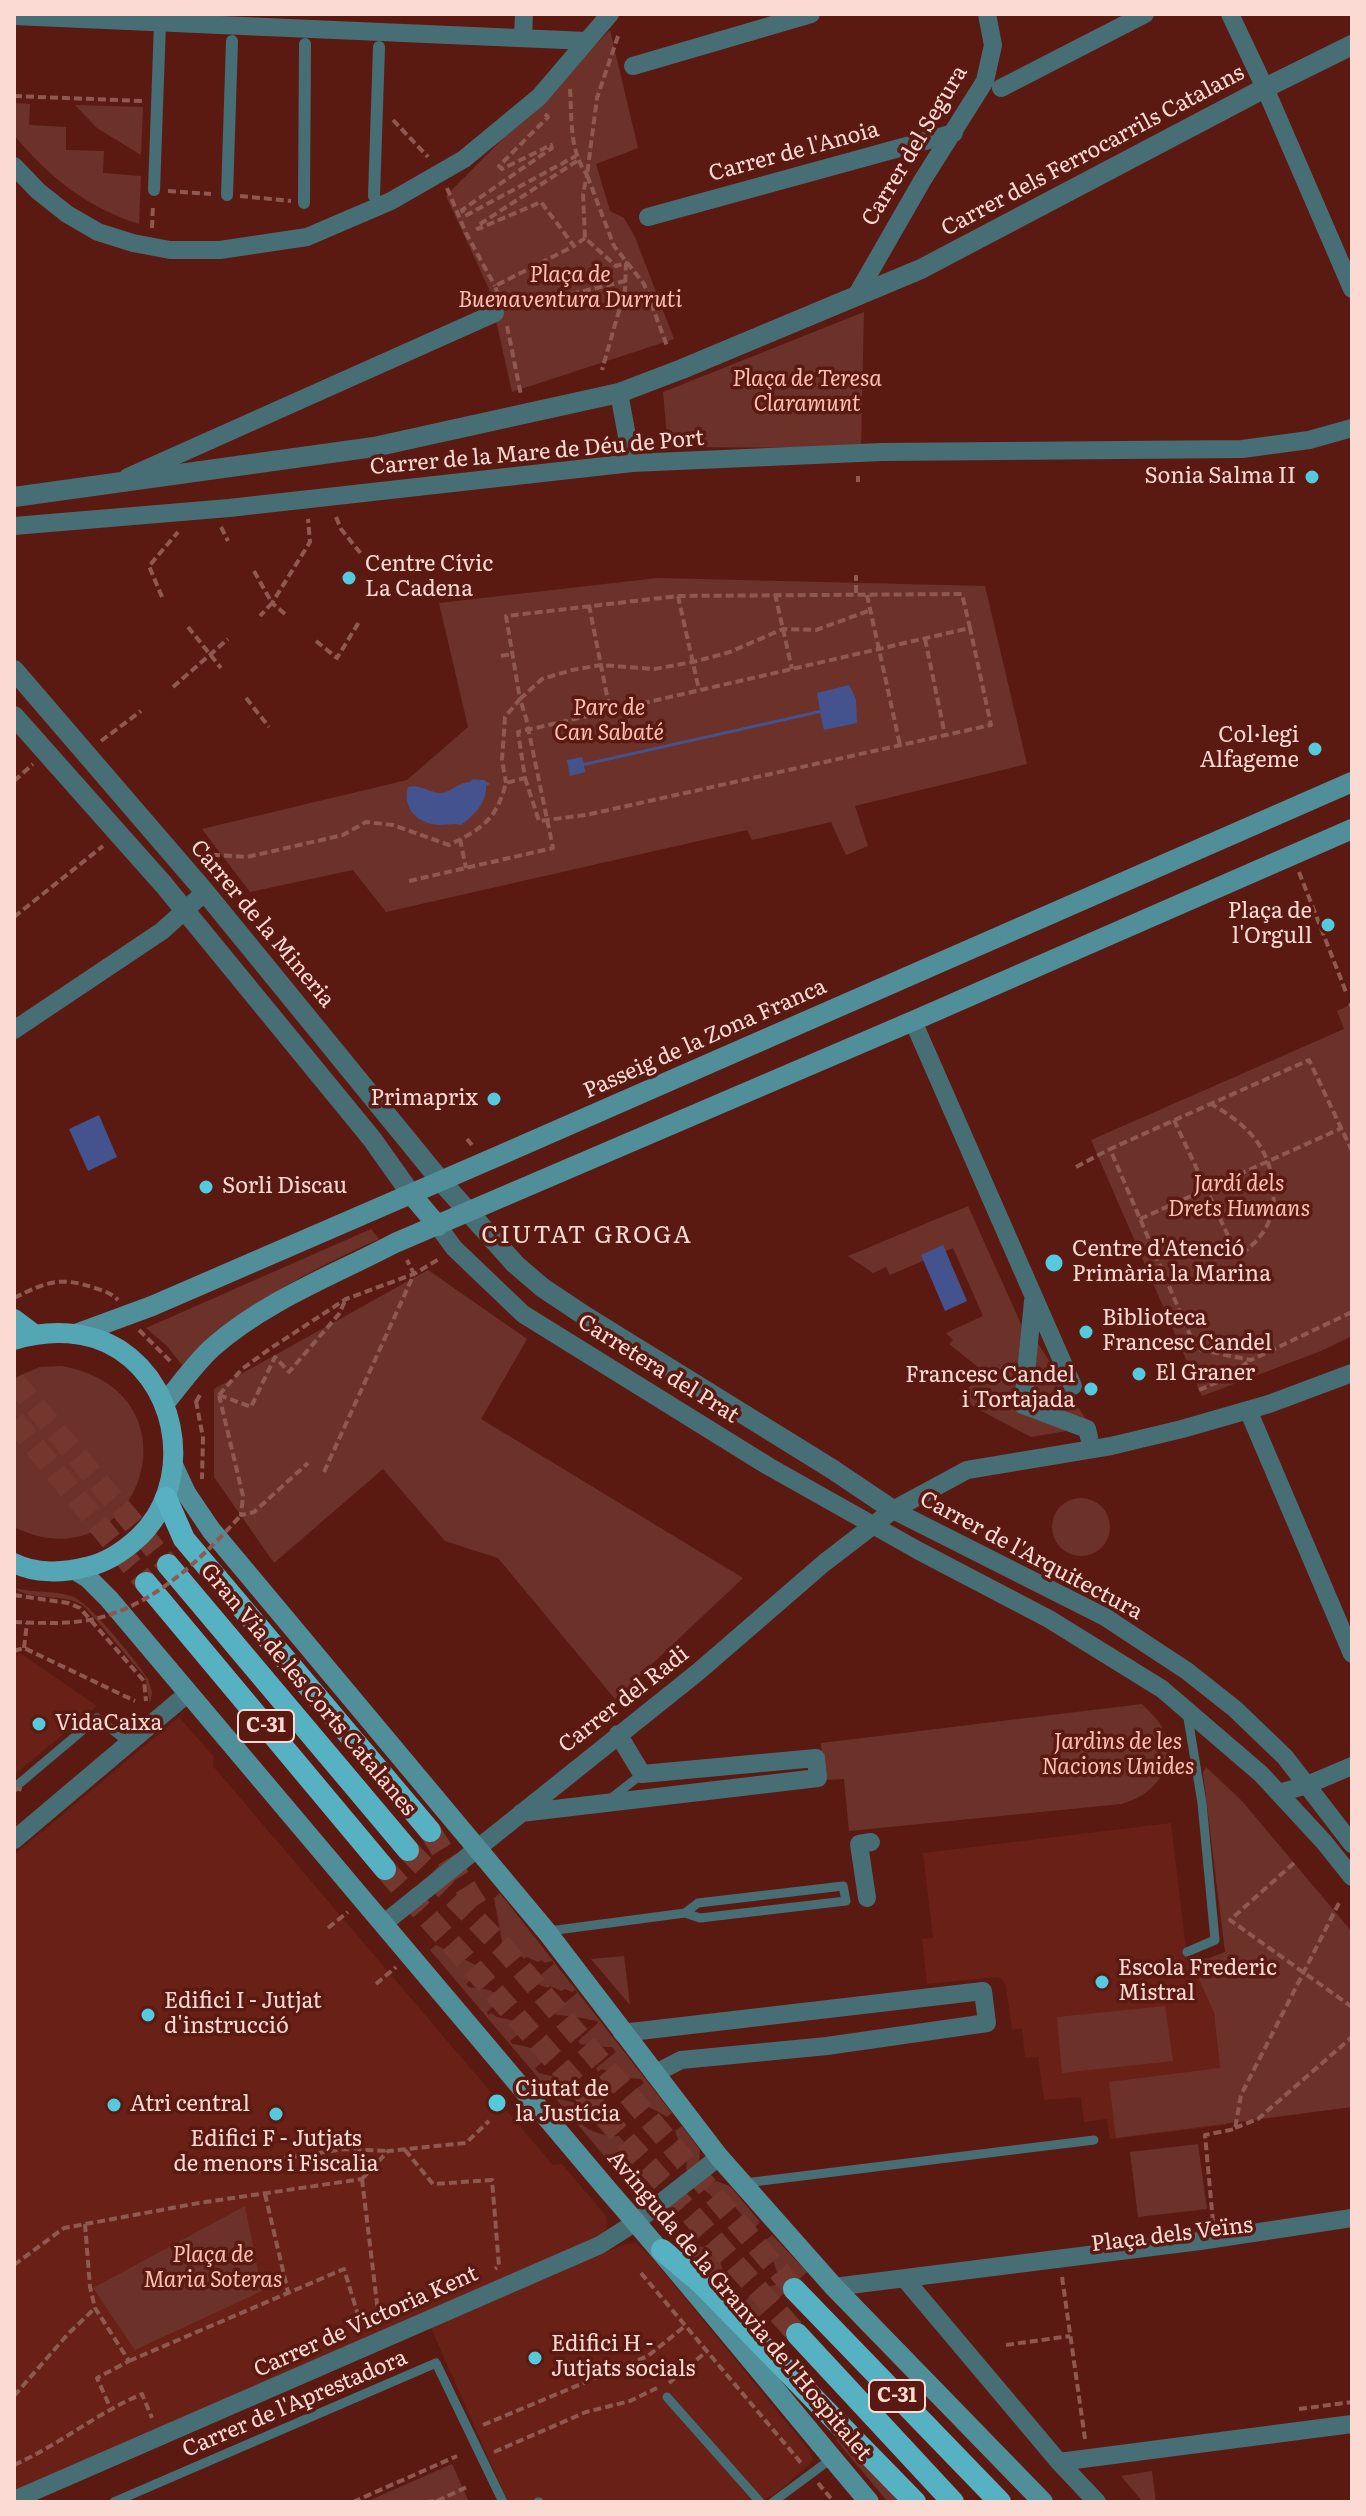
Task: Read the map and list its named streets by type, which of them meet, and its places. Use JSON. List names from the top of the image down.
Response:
{
  "streets": {
    "highway": ["Gran Via de les Corts Catalanes", "C-31", "Avinguda de la Granvia de l'Hospitalet"],
    "main road": ["Passeig de la Zona Franca"],
    "street": [
      "Carrer del Segura",
      "Carrer dels Ferrocarrils Catalans",
      "Carrer de l'Anoia",
      "Carrer de la Mare de Déu de Port",
      "Carrer de la Mineria",
      "Carretera del Prat",
      "Carrer de l'Arquitectura",
      "Carrer del Radi",
      "Carrer de Victoria Kent"
    ],
    "lane": ["Carrer de l'Aprestadora"]
  },
  "crossings": [
    ["Carrer del Segura", "Carrer dels Ferrocarrils Catalans"],
    ["Carrer del Segura", "Carrer de l'Anoia"],
    ["Carrer de la Mineria", "Passeig de la Zona Franca"],
    ["Carrer de la Mineria", "Carretera del Prat"],
    ["Carretera del Prat", "Carrer de l'Arquitectura"],
    ["Carretera del Prat", "Carrer del Radi"],
    ["Carrer de l'Arquitectura", "Carrer del Radi"],
    ["Carrer del Radi", "Avinguda de la Granvia de l'Hospitalet"],
    ["Avinguda de la Granvia de l'Hospitalet", "Carrer de Victoria Kent"]
  ],
  "districts": ["CIUTAT GROGA"],
  "parks": [
    "Plaça de Buenaventura Durruti",
    "Plaça de Teresa Claramunt",
    "Parc de Can Sabaté",
    "Jardí dels Drets Humans",
    "Jardins de les Nacions Unides",
    "Plaça de Maria Soteras"
  ],
  "places": [
    "Sonia Salma II",
    "Centre Cívic La Cadena",
    "Col·legi Alfageme",
    "Plaça de l'Orgull",
    "Primaprix",
    "Sorli Discau",
    "Centre d'Atenció Primària la Marina",
    "Biblioteca Francesc Candel",
    "El Graner",
    "Francesc Candel i Tortajada",
    "VidaCaixa",
    "Escola Frederic Mistral",
    "Edifici I - Jutjat d'instrucció",
    "Ciutat de la Justícia",
    "Atri central",
    "Edifici F - Jutjats de menors i Fiscalia",
    "Edifici H - Jutjats socials"
  ]
}
